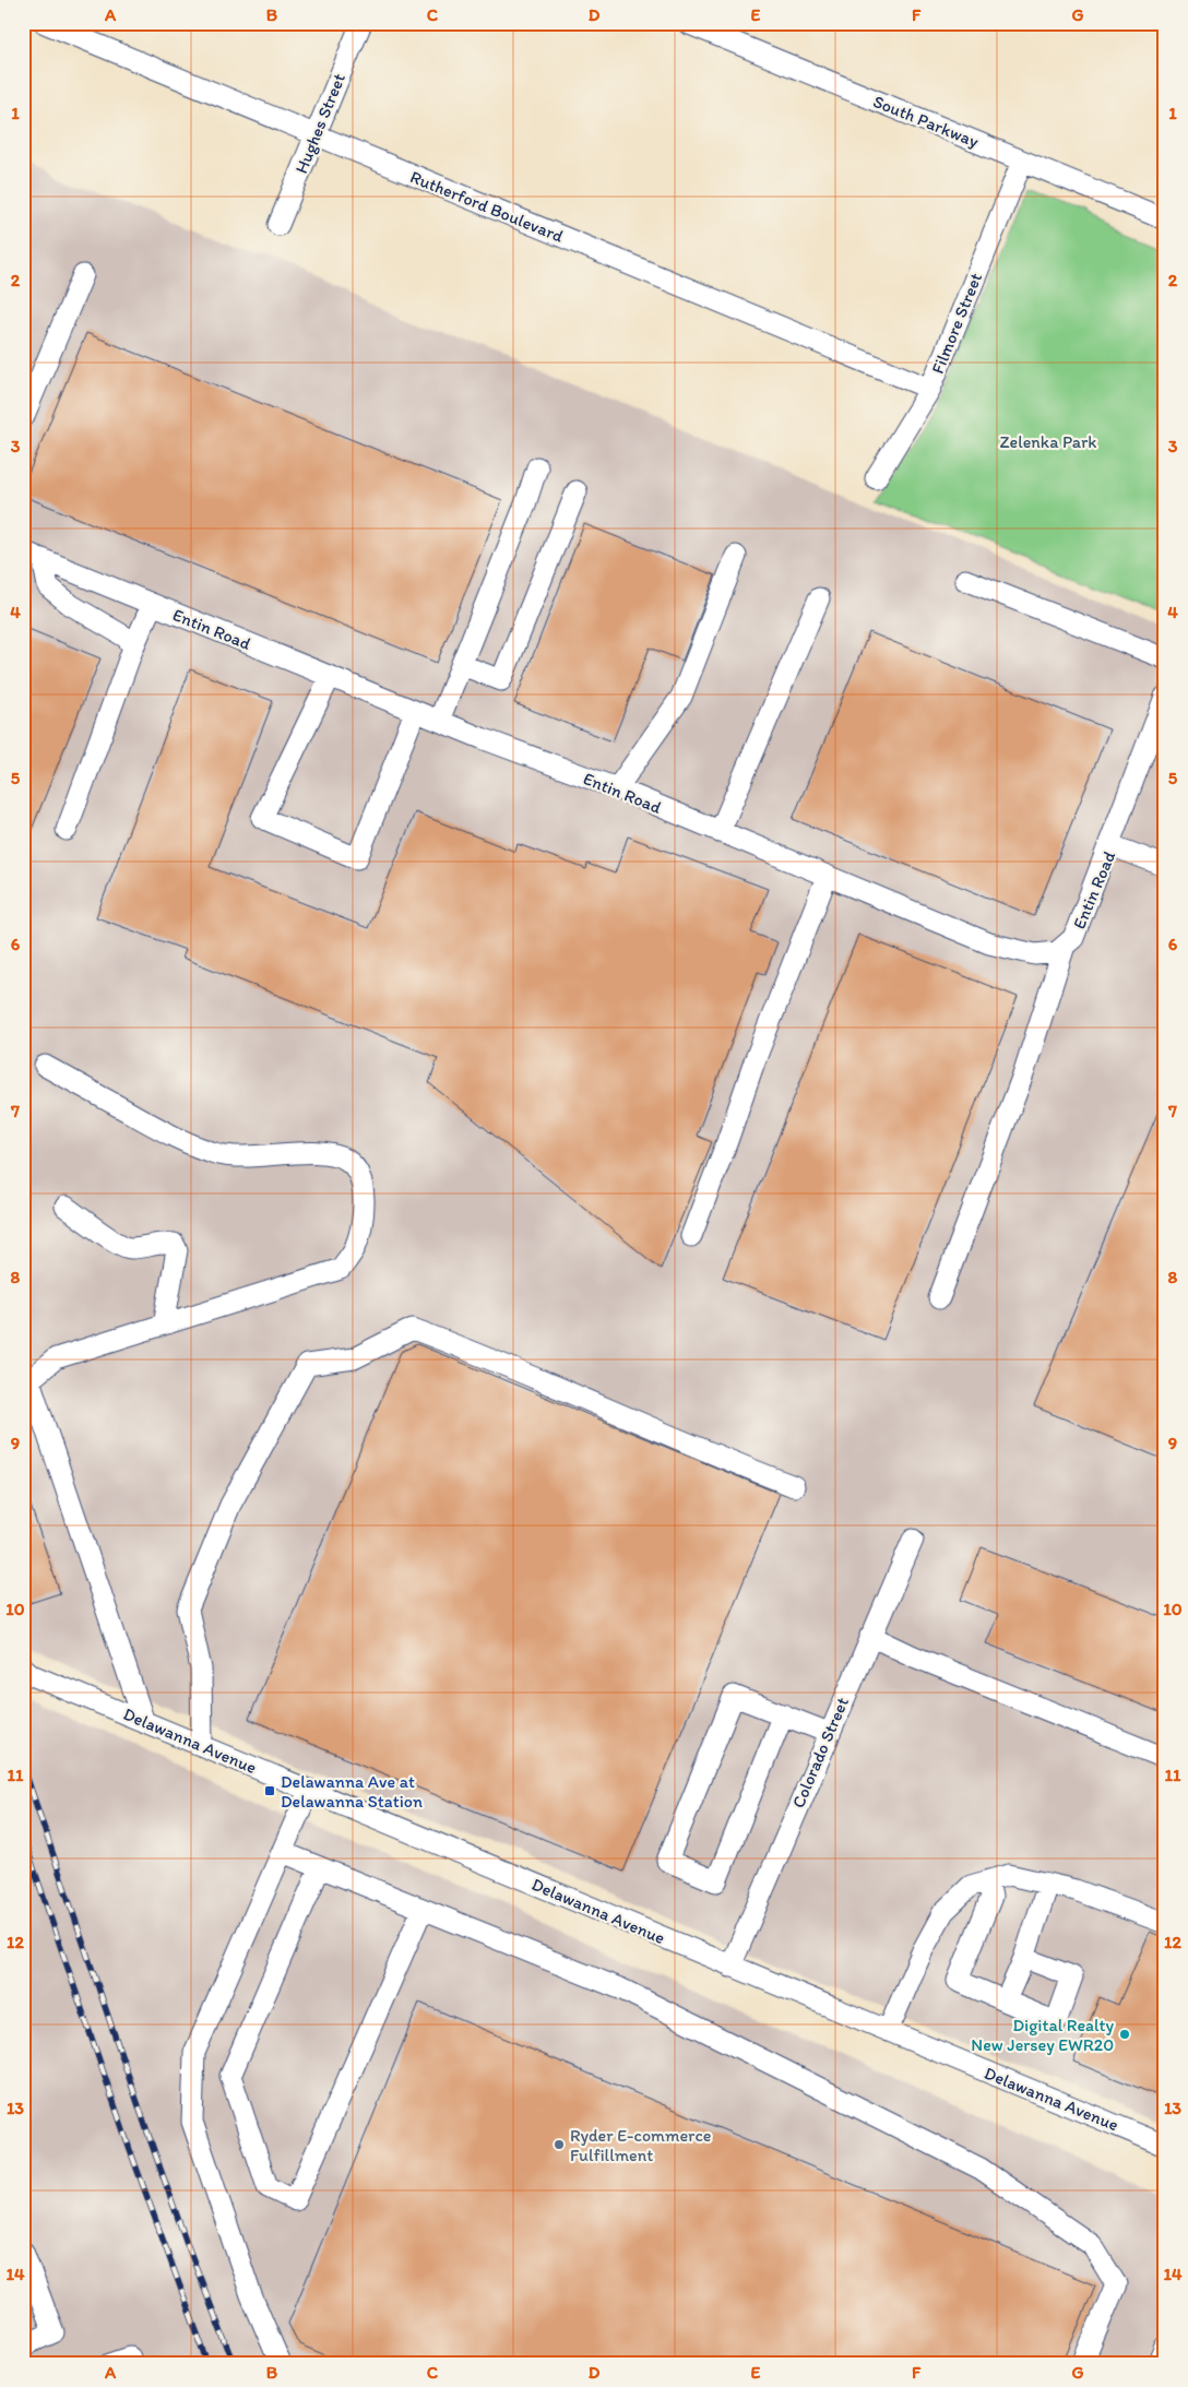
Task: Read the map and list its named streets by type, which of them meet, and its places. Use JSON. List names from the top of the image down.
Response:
{
  "streets": {
    "street": [
      "South Parkway",
      "Hughes Street",
      "Rutherford Boulevard",
      "Filmore Street",
      "Entin Road",
      "Delawanna Avenue",
      "Colorado Street"
    ]
  },
  "crossings": [
    ["South Parkway", "Filmore Street"],
    ["Hughes Street", "Rutherford Boulevard"],
    ["Rutherford Boulevard", "Filmore Street"],
    ["Delawanna Avenue", "Colorado Street"]
  ],
  "parks": ["Zelenka Park"],
  "places": {
    "transit": ["Delawanna Ave at Delawanna Station"],
    "other": ["Digital Realty New Jersey EWR20", "Ryder E-commerce Fulfillment"]
  },
  "grid": {
    "columns": [
      "A",
      "B",
      "C",
      "D",
      "E",
      "F",
      "G"
    ],
    "rows": [
      "1",
      "2",
      "3",
      "4",
      "5",
      "6",
      "7",
      "8",
      "9",
      "10",
      "11",
      "12",
      "13",
      "14"
    ]
  }
}
